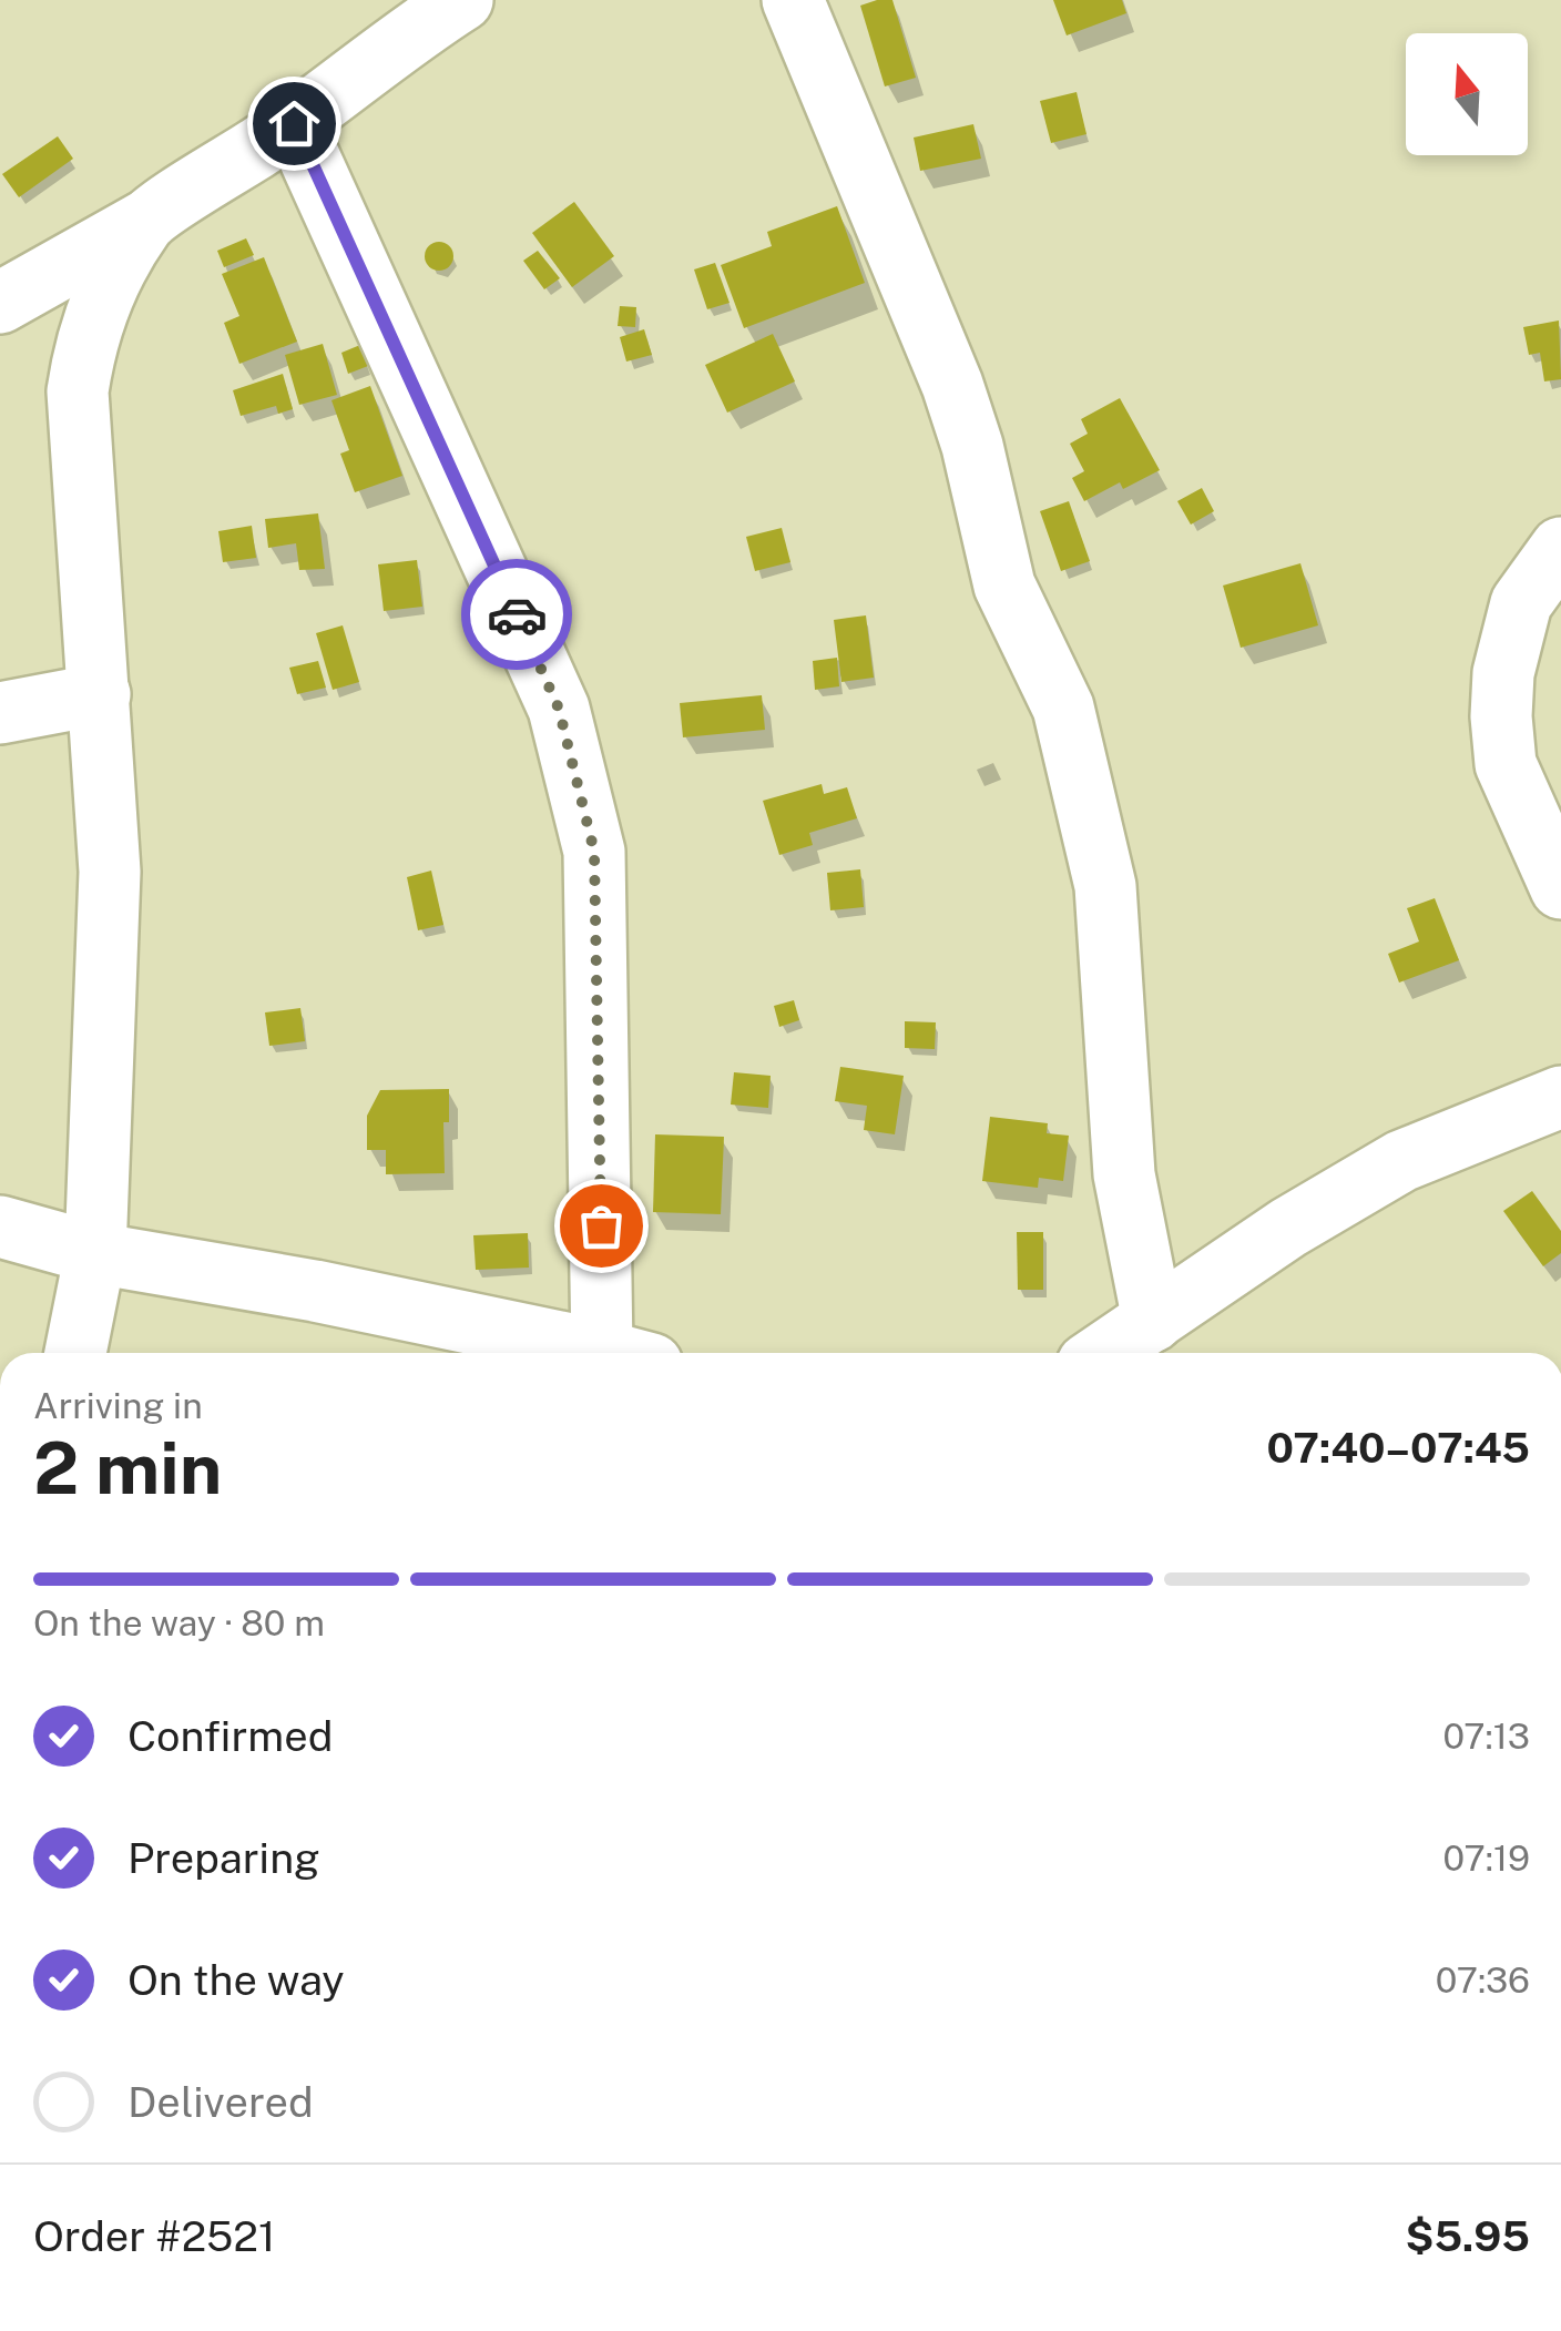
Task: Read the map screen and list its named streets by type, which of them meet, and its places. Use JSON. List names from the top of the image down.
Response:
{
  "north": "top",
  "page": {
    "heading": ["2 min", "Arriving in", "07:40–07:45"],
    "panel": ["Order #2521", "$5.95"],
    "bar": "On the way · 80 m",
    "list": [
      ["Confirmed", "07:13"],
      ["Preparing", "07:19"],
      ["On the way", "07:36"],
      "Delivered"
    ]
  }
}
